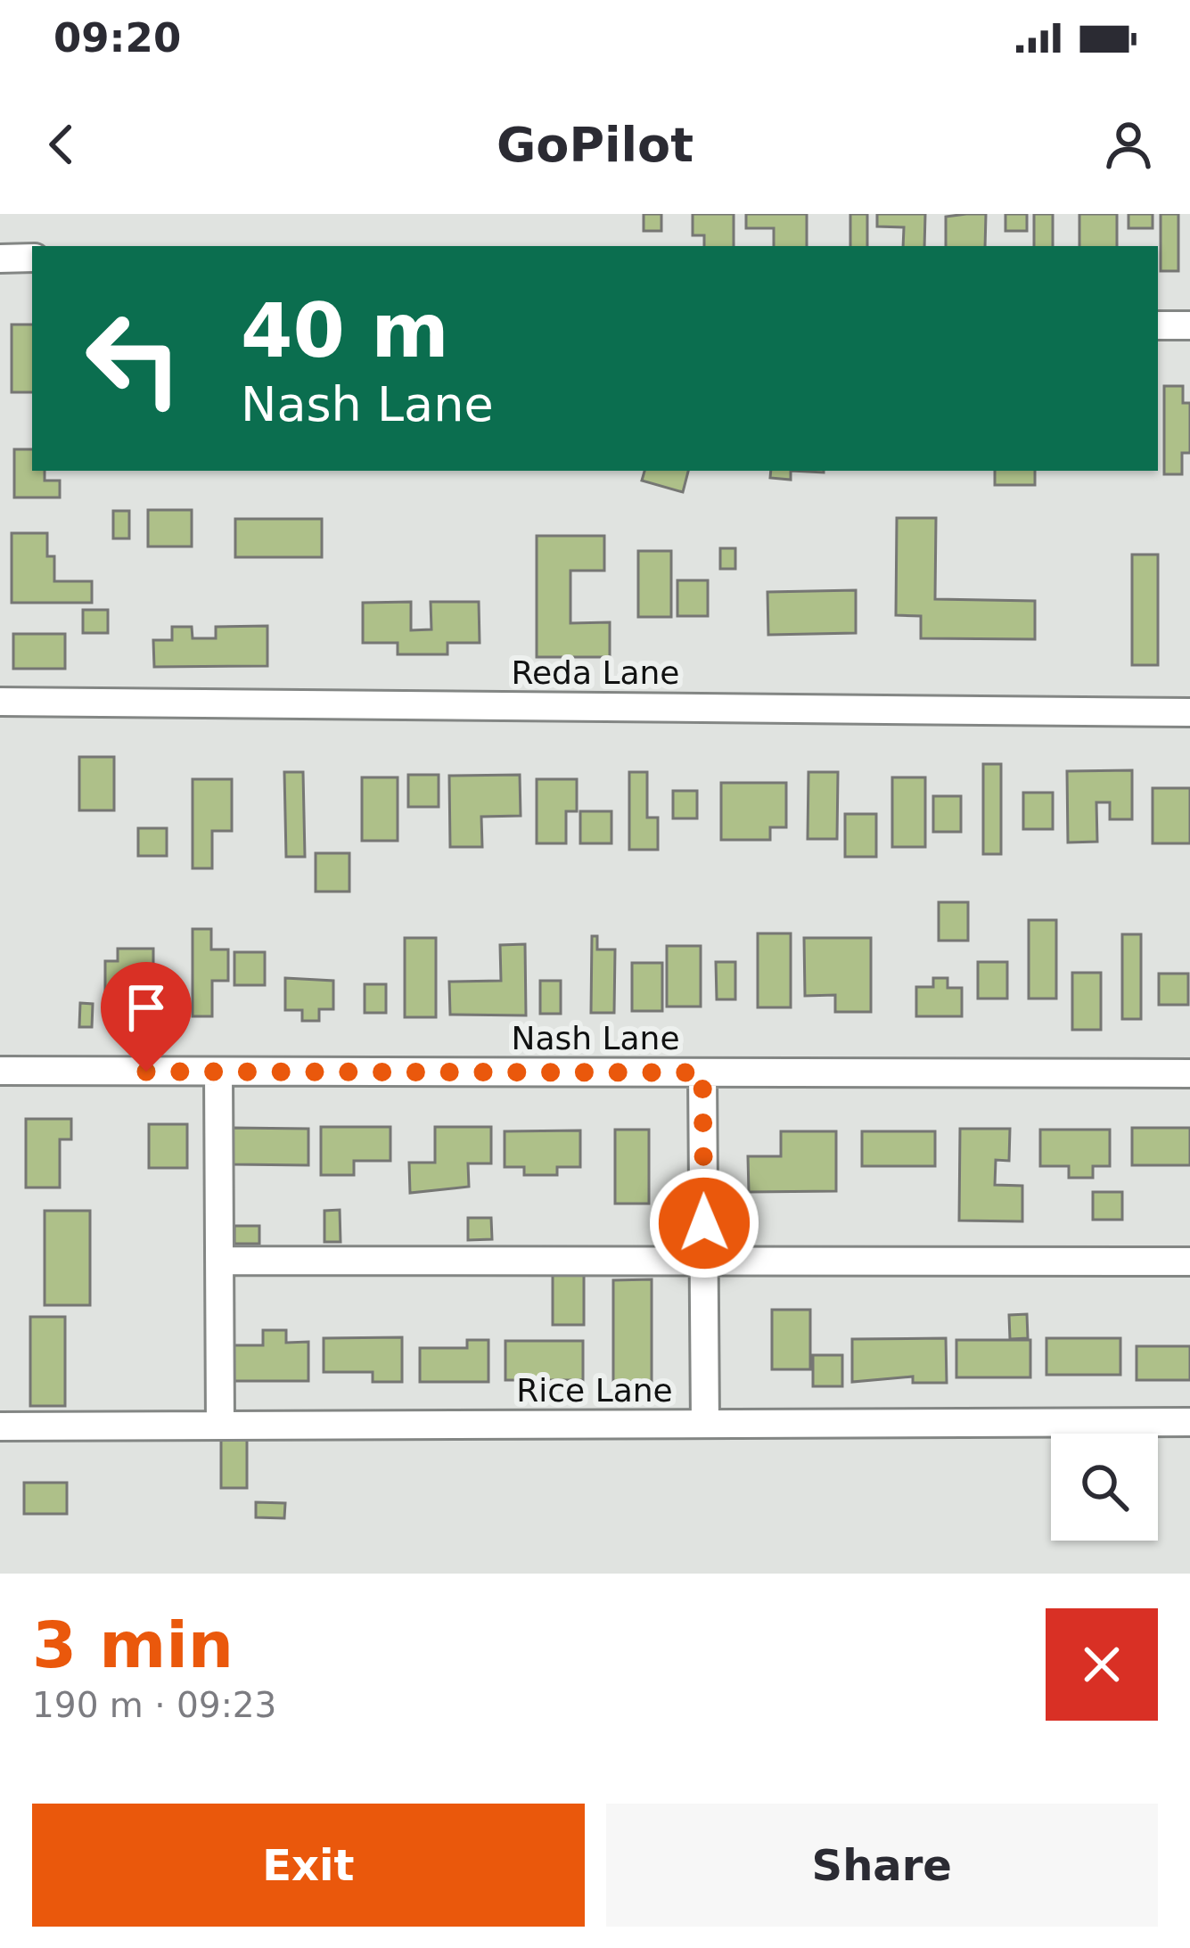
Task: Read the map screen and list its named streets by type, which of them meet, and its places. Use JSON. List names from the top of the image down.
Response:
{
  "streets": {
    "street": ["Reda Lane", "Nash Lane", "Rice Lane"]
  },
  "page": {
    "status": "09:20",
    "header": "GoPilot",
    "turn": ["40 m", "Nash Lane"],
    "heading": ["3 min", "190 m · 09:23"],
    "buttons": ["Exit", "Share"]
  }
}
